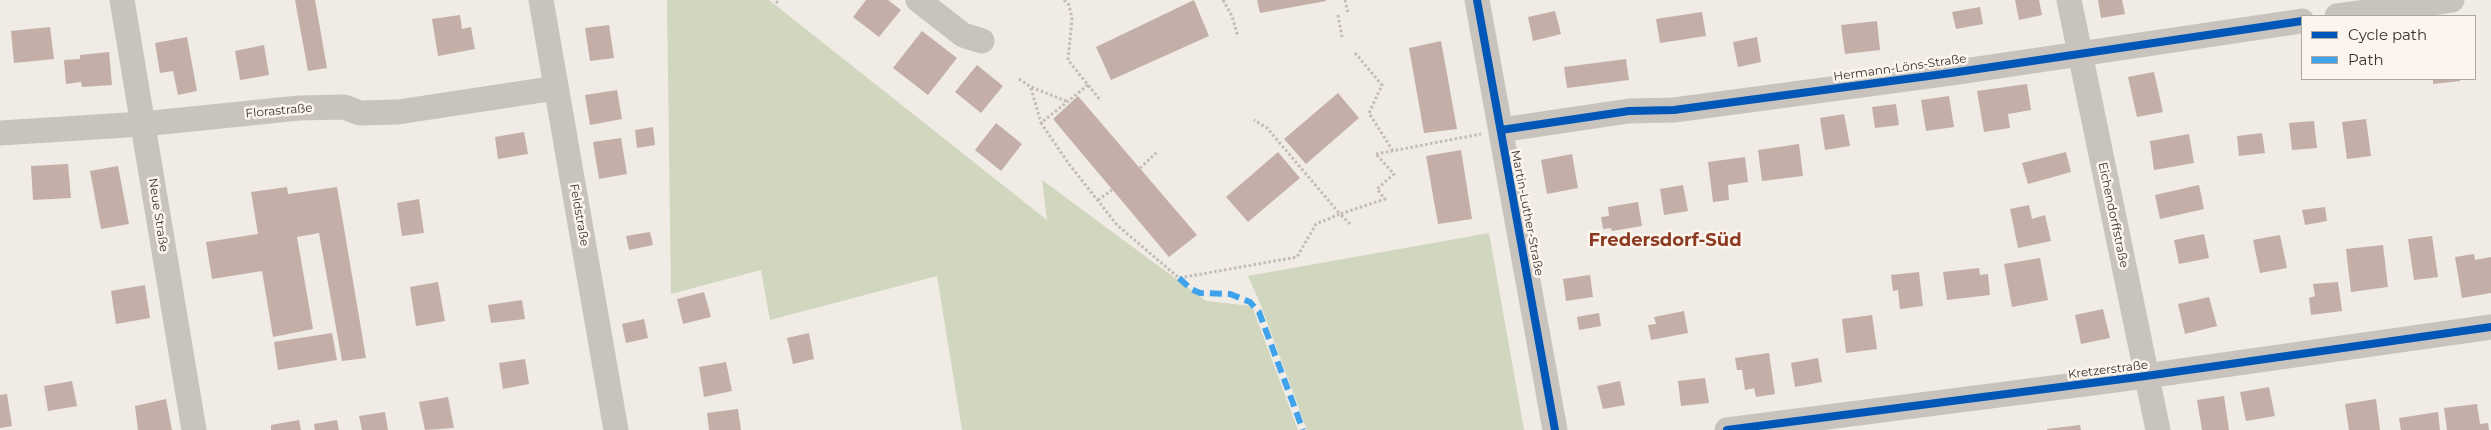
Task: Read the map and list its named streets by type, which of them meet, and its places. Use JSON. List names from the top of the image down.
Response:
{
  "streets": {
    "street": [
      "Hermann-Löns-Straße",
      "Florastraße",
      "Martin-Luther-Straße",
      "Neue Straße",
      "Feldstraße",
      "Eichendorffstraße",
      "Kretzerstraße"
    ]
  },
  "crossings": [
    ["Hermann-Löns-Straße", "Martin-Luther-Straße"],
    ["Hermann-Löns-Straße", "Eichendorffstraße"],
    ["Florastraße", "Neue Straße"],
    ["Florastraße", "Feldstraße"],
    ["Eichendorffstraße", "Kretzerstraße"]
  ],
  "districts": ["Fredersdorf-Süd"],
  "legend": ["Cycle path", "Path"]
}
